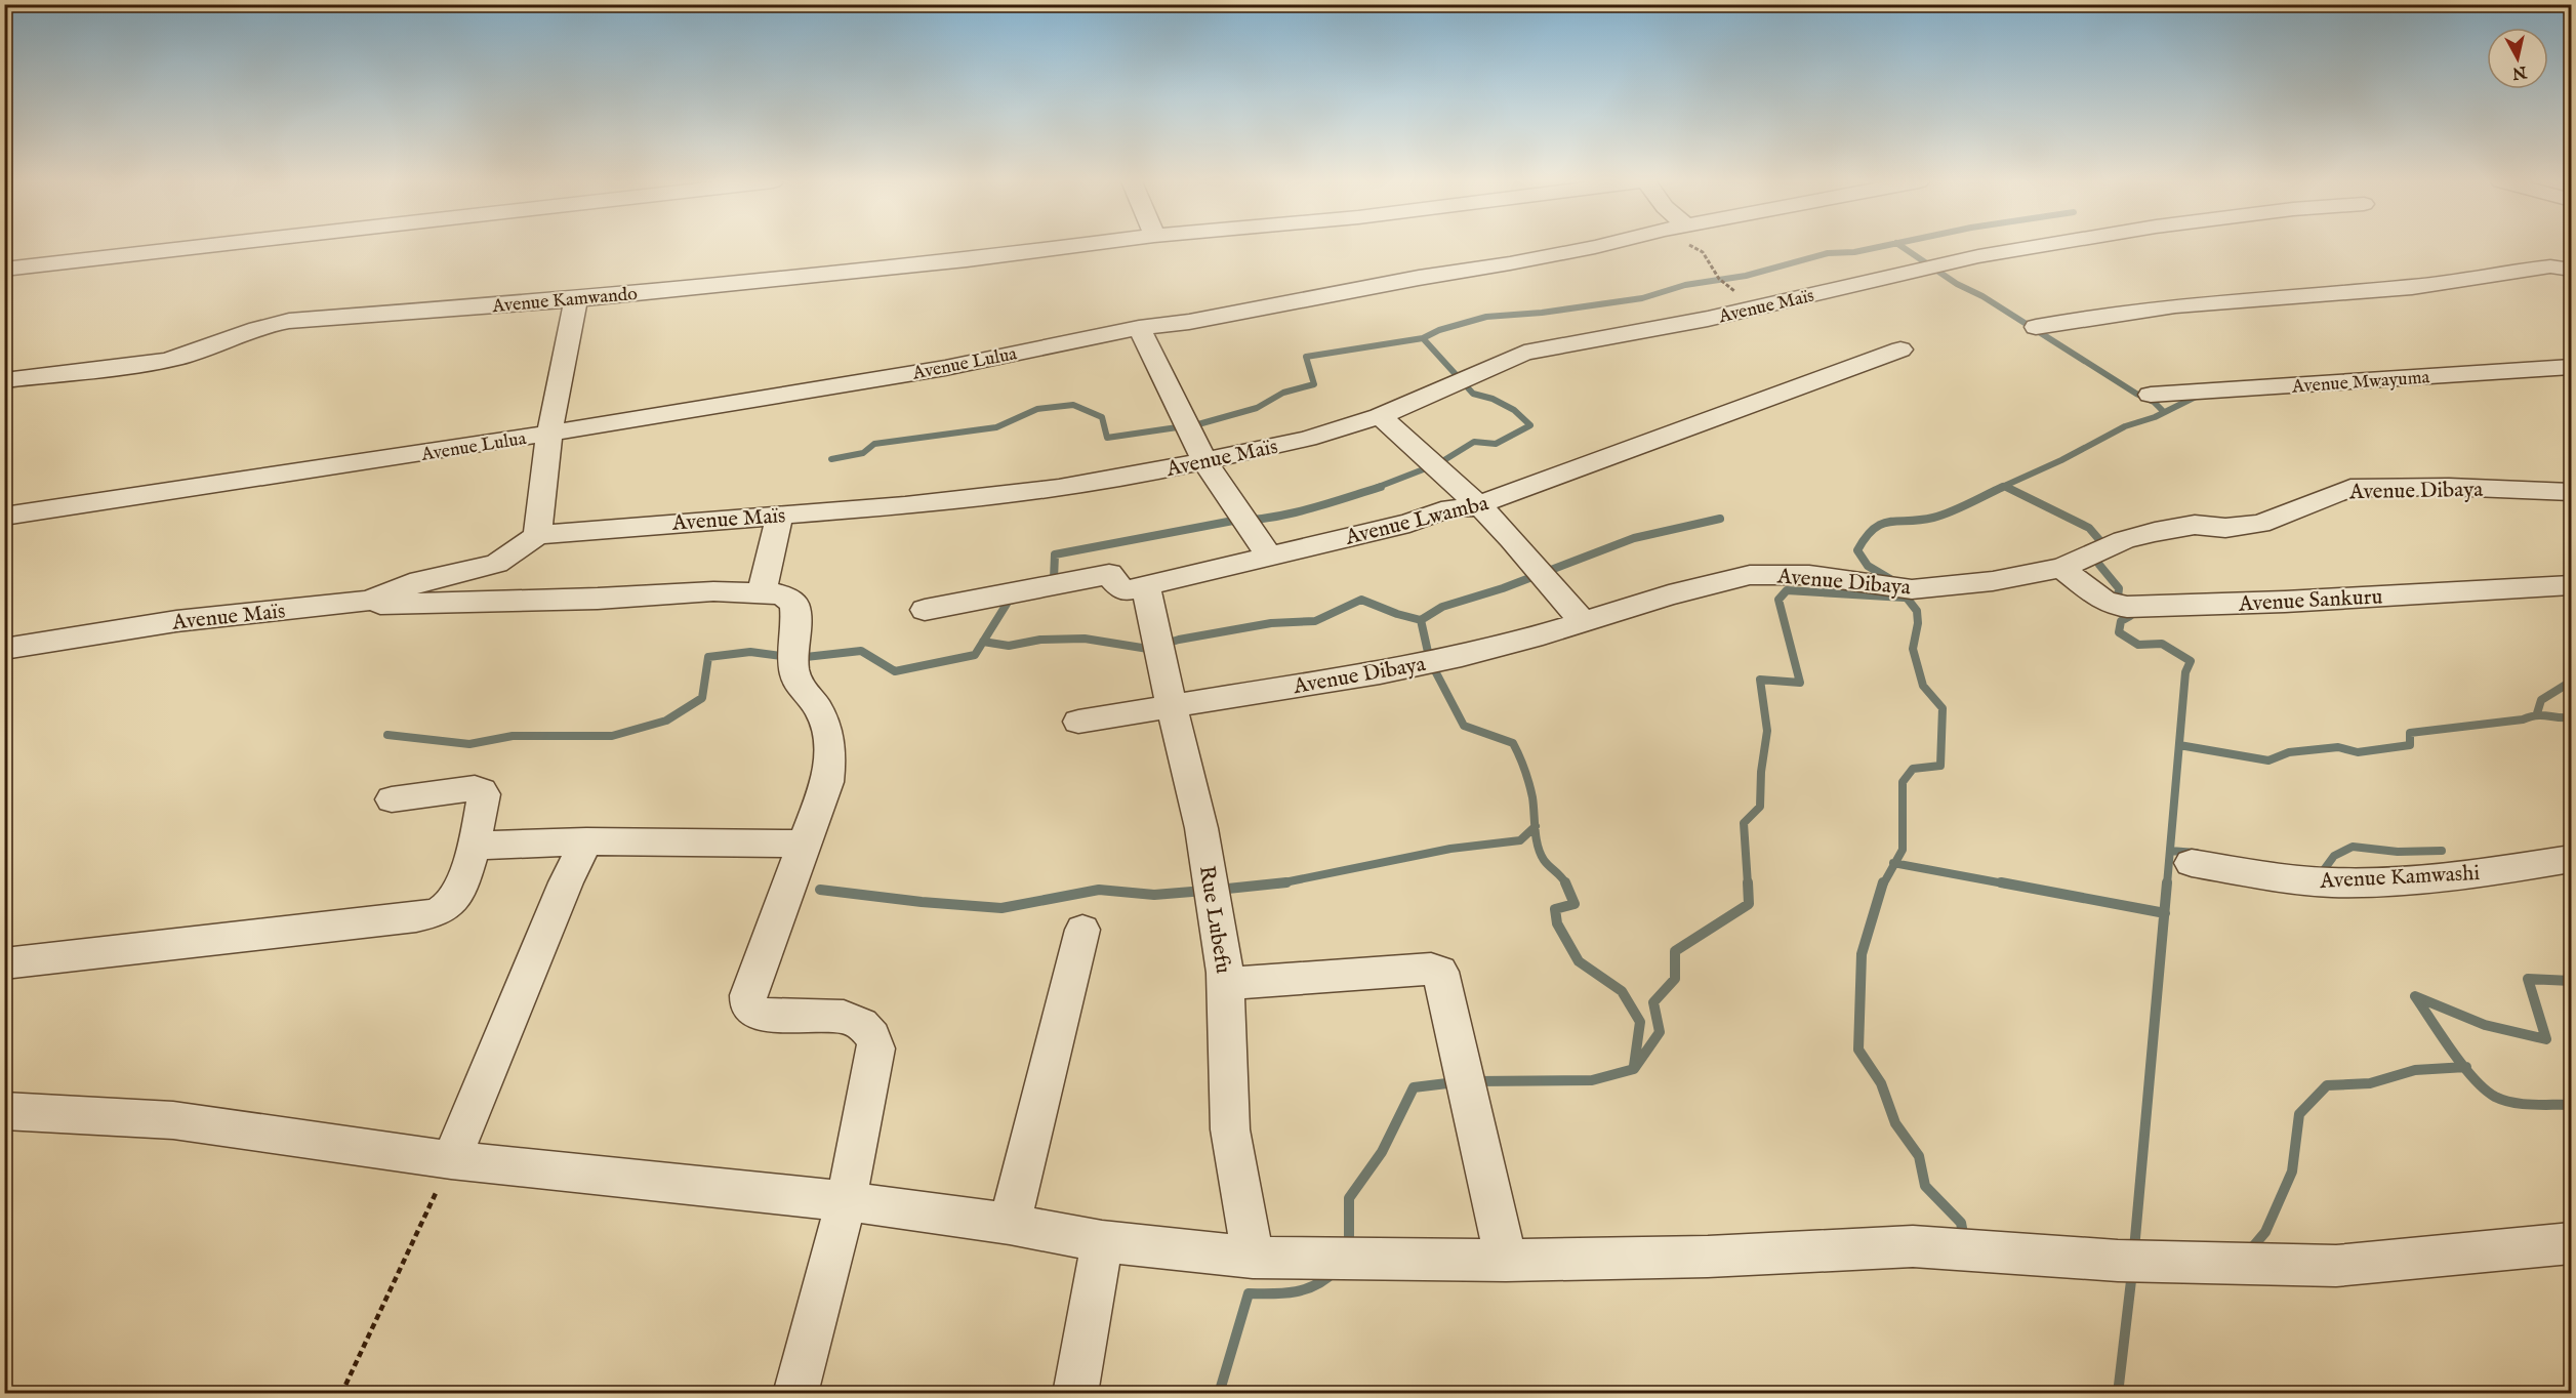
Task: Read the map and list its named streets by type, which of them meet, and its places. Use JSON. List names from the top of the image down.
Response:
{
  "streets": {
    "street": [
      "Avenue Kamwando",
      "Avenue Maïs",
      "Avenue Lulua",
      "Avenue Mwayuma",
      "Avenue Dibaya",
      "Avenue Lwamba",
      "Avenue Sankuru",
      "Avenue Kamwashi",
      "Rue Lubefu"
    ]
  },
  "crossings": [
    ["Avenue Dibaya", "Avenue Sankuru"],
    ["Avenue Dibaya", "Rue Lubefu"],
    ["Avenue Lwamba", "Rue Lubefu"]
  ],
  "north": "bottom"
}
